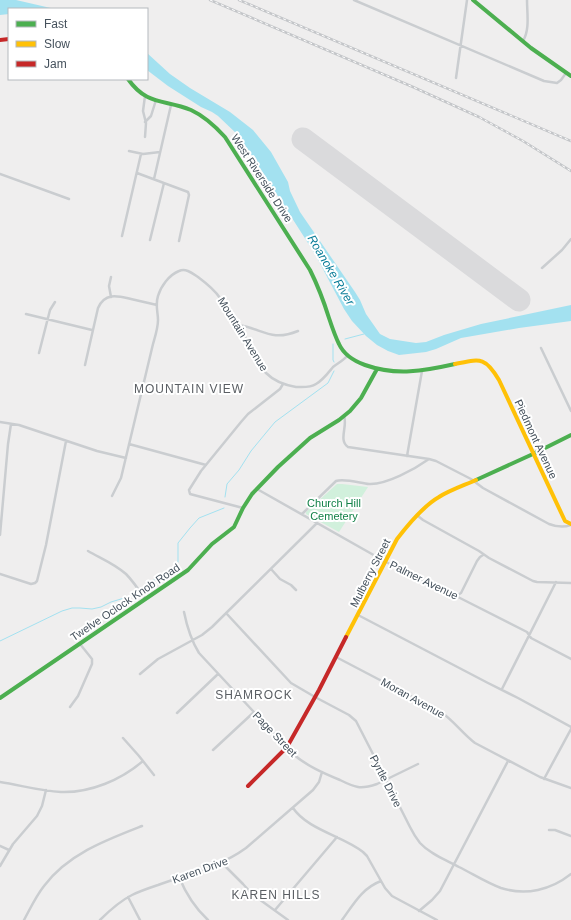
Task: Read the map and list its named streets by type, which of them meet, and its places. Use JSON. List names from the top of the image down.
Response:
{
  "streets": {
    "street": [
      "West Riverside Drive",
      "Mountain Avenue",
      "Piedmont Avenue",
      "Mulberry Street",
      "Palmer Avenue",
      "Twelve Oclock Knob Road",
      "Moran Avenue",
      "Page Street",
      "Pyrtle Drive",
      "Karen Drive"
    ]
  },
  "crossings": [
    ["West Riverside Drive", "Mountain Avenue"],
    ["West Riverside Drive", "Piedmont Avenue"],
    ["West Riverside Drive", "Twelve Oclock Knob Road"],
    ["Piedmont Avenue", "Mulberry Street"],
    ["Mulberry Street", "Palmer Avenue"],
    ["Mulberry Street", "Moran Avenue"],
    ["Mulberry Street", "Page Street"],
    ["Mulberry Street", "Pyrtle Drive"],
    ["Palmer Avenue", "Twelve Oclock Knob Road"],
    ["Page Street", "Pyrtle Drive"],
    ["Page Street", "Karen Drive"]
  ],
  "districts": ["MOUNTAIN VIEW", "SHAMROCK", "KAREN HILLS"],
  "water": ["Roanoke River"],
  "parks": ["Church Hill Cemetery"],
  "legend": ["Fast", "Slow", "Jam"]
}
